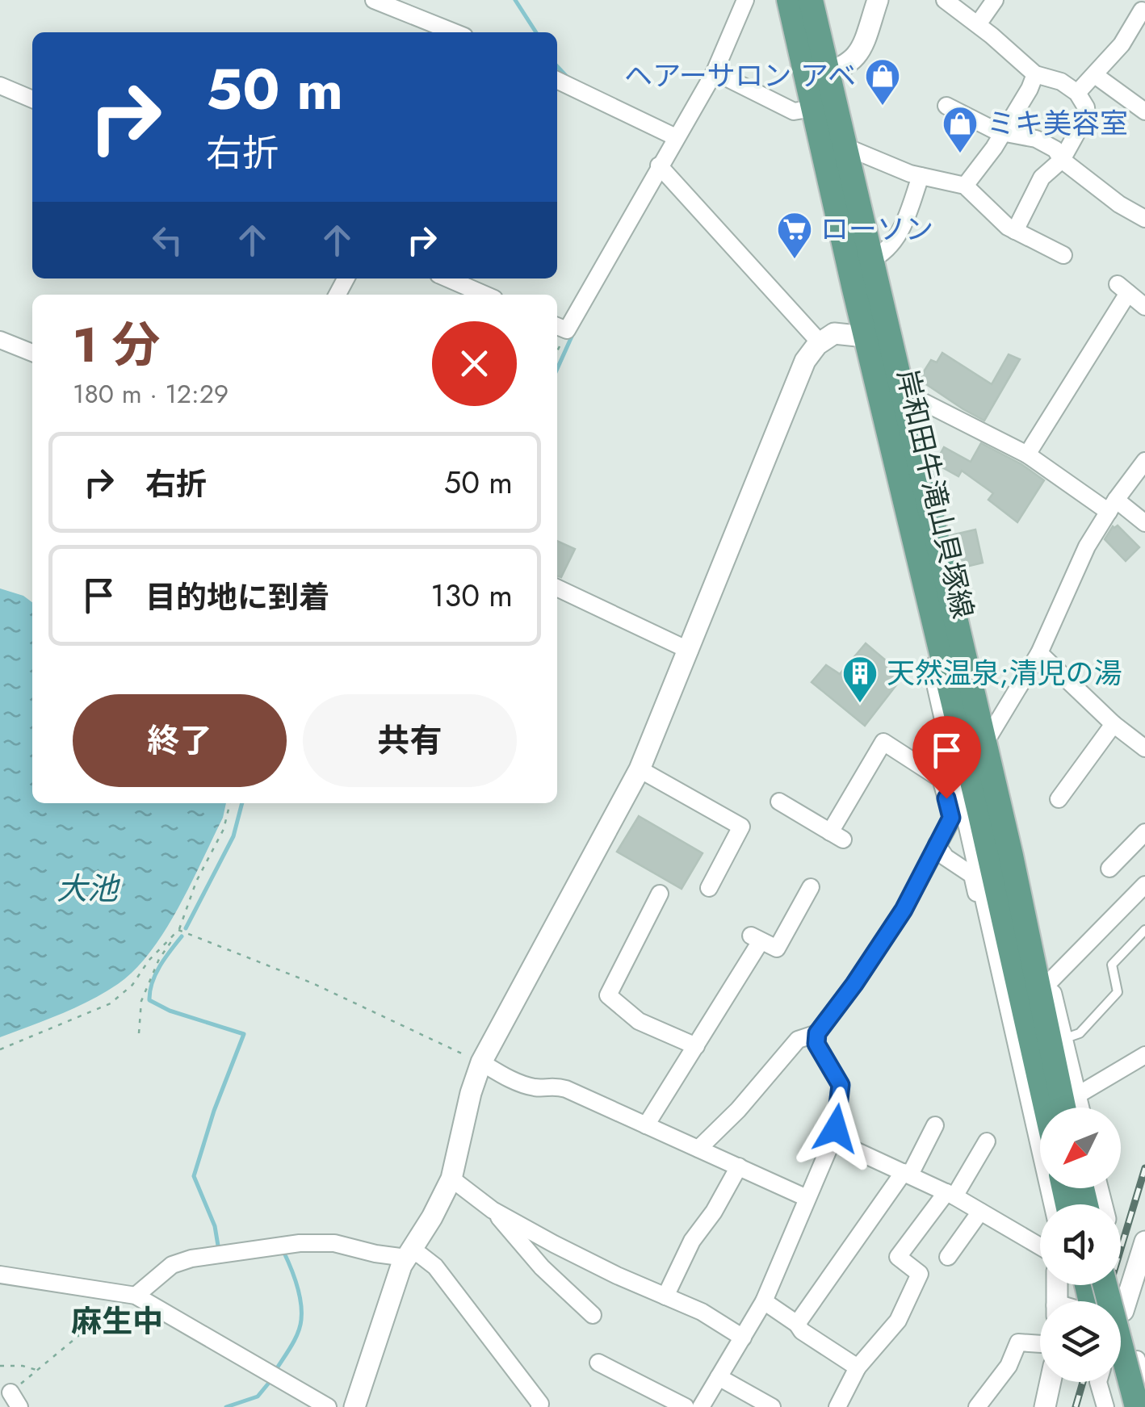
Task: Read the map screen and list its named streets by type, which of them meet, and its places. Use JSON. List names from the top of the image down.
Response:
{
  "streets": {
    "main road": ["岸和田牛滝山貝塚線"]
  },
  "districts": ["麻生中"],
  "water": ["大池"],
  "places": {
    "shop": ["ヘアーサロン アベ", "ミキ美容室"],
    "supermarket": ["ローソン"],
    "building": ["天然温泉;清児の湯"]
  },
  "north": "bottom left",
  "page": {
    "turn": ["50 m", "右折"],
    "heading": ["1 分", "180 m · 12:29"],
    "list": [
      {
        "name": "右折",
        "value": "50 m"
      },
      {
        "name": "目的地に到着",
        "value": "130 m"
      }
    ],
    "buttons": ["終了", "共有"]
  }
}
